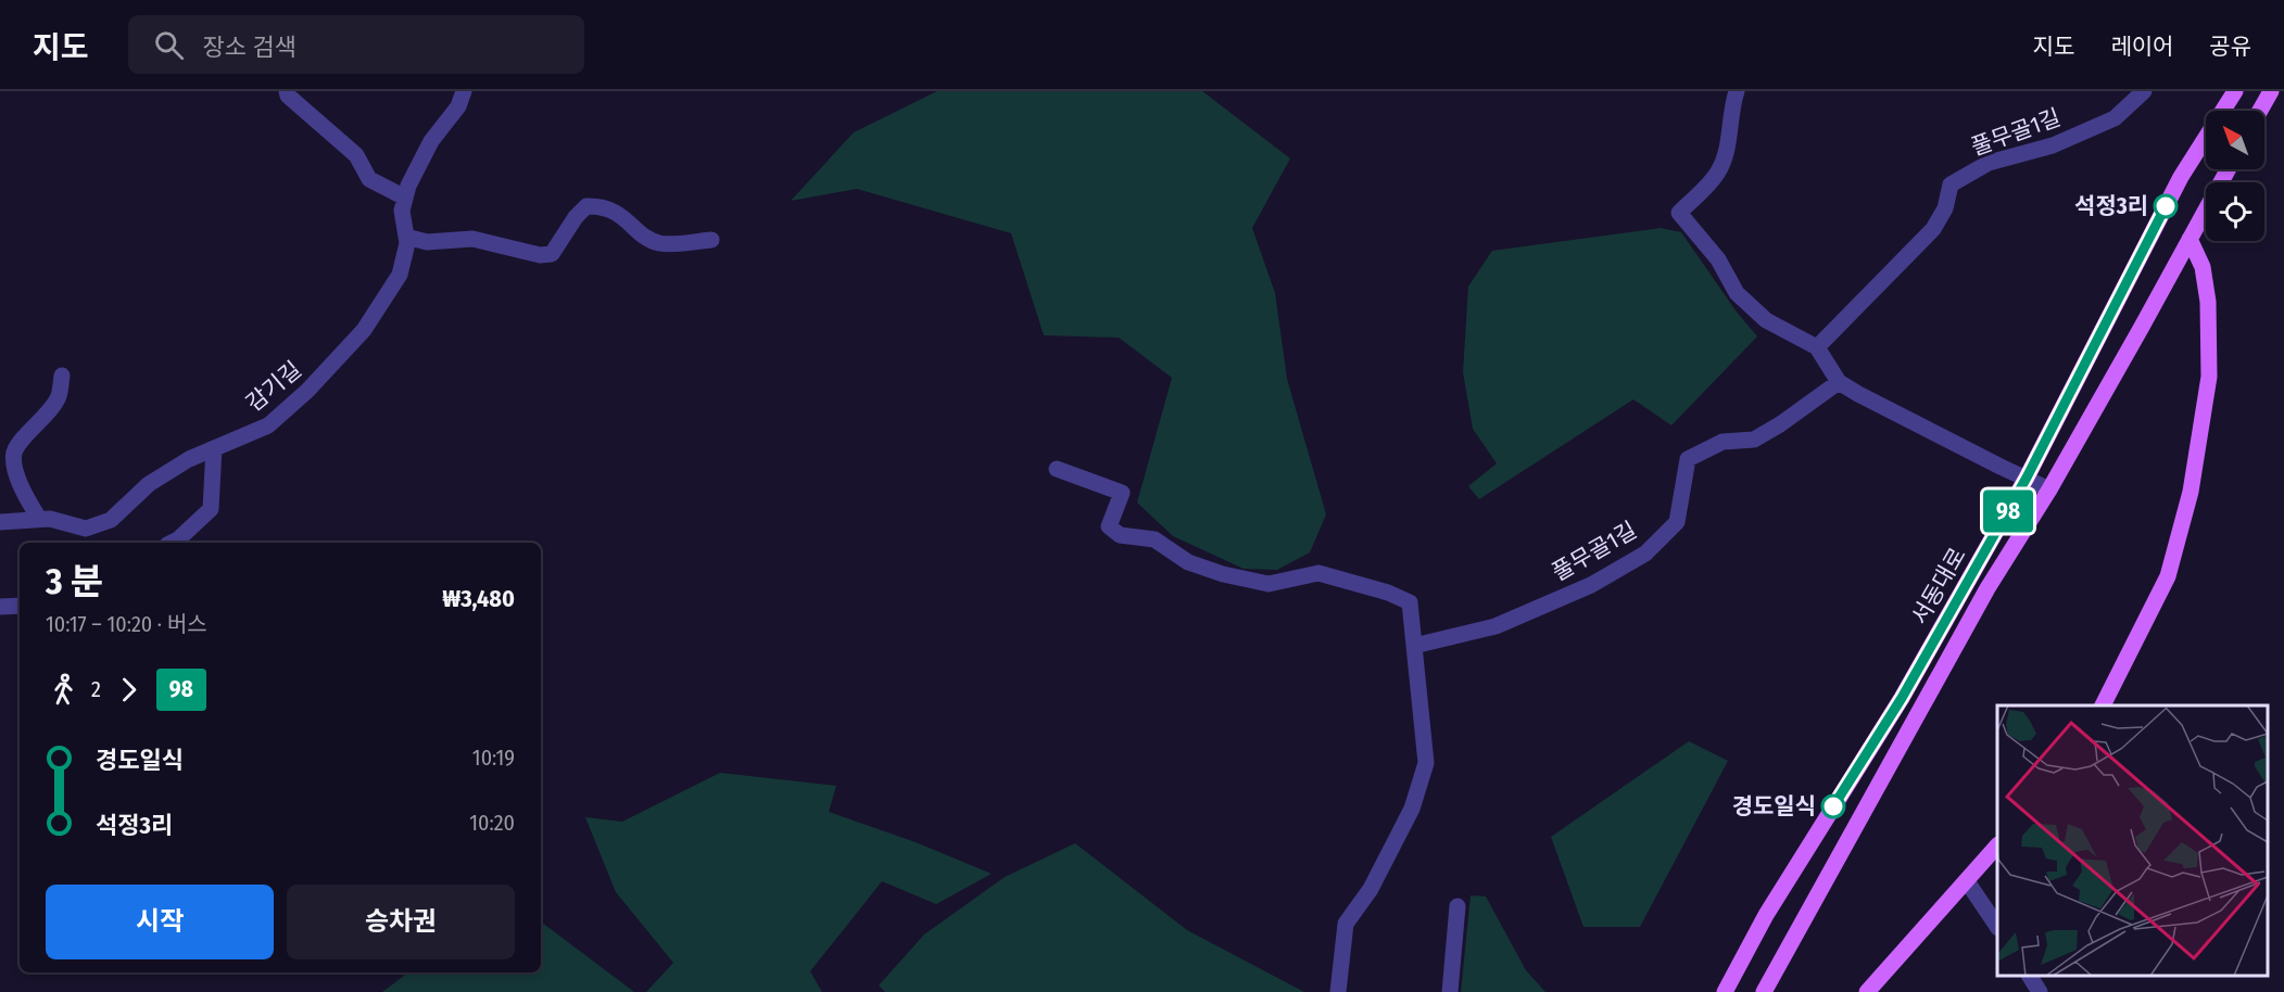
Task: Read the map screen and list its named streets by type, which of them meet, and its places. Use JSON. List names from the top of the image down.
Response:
{
  "streets": {
    "main road": ["서동대로"],
    "street": ["풀무골1길", "감기길"]
  },
  "places": ["석정3리", "경도일식"],
  "lines": ["bus line 98"],
  "north": "top left",
  "page": {
    "header": "지도",
    "search": "장소 검색",
    "nav": ["지도", "레이어", "공유"],
    "on_map": "98",
    "heading": ["3 분", "10:17 – 10:20 · 버스", "₩3,480"],
    "legs": ["2", "98"],
    "list": [
      {
        "name": "경도일식",
        "value": "10:19"
      },
      {
        "name": "석정3리",
        "value": "10:20"
      }
    ],
    "buttons": ["시작", "승차권"]
  }
}
